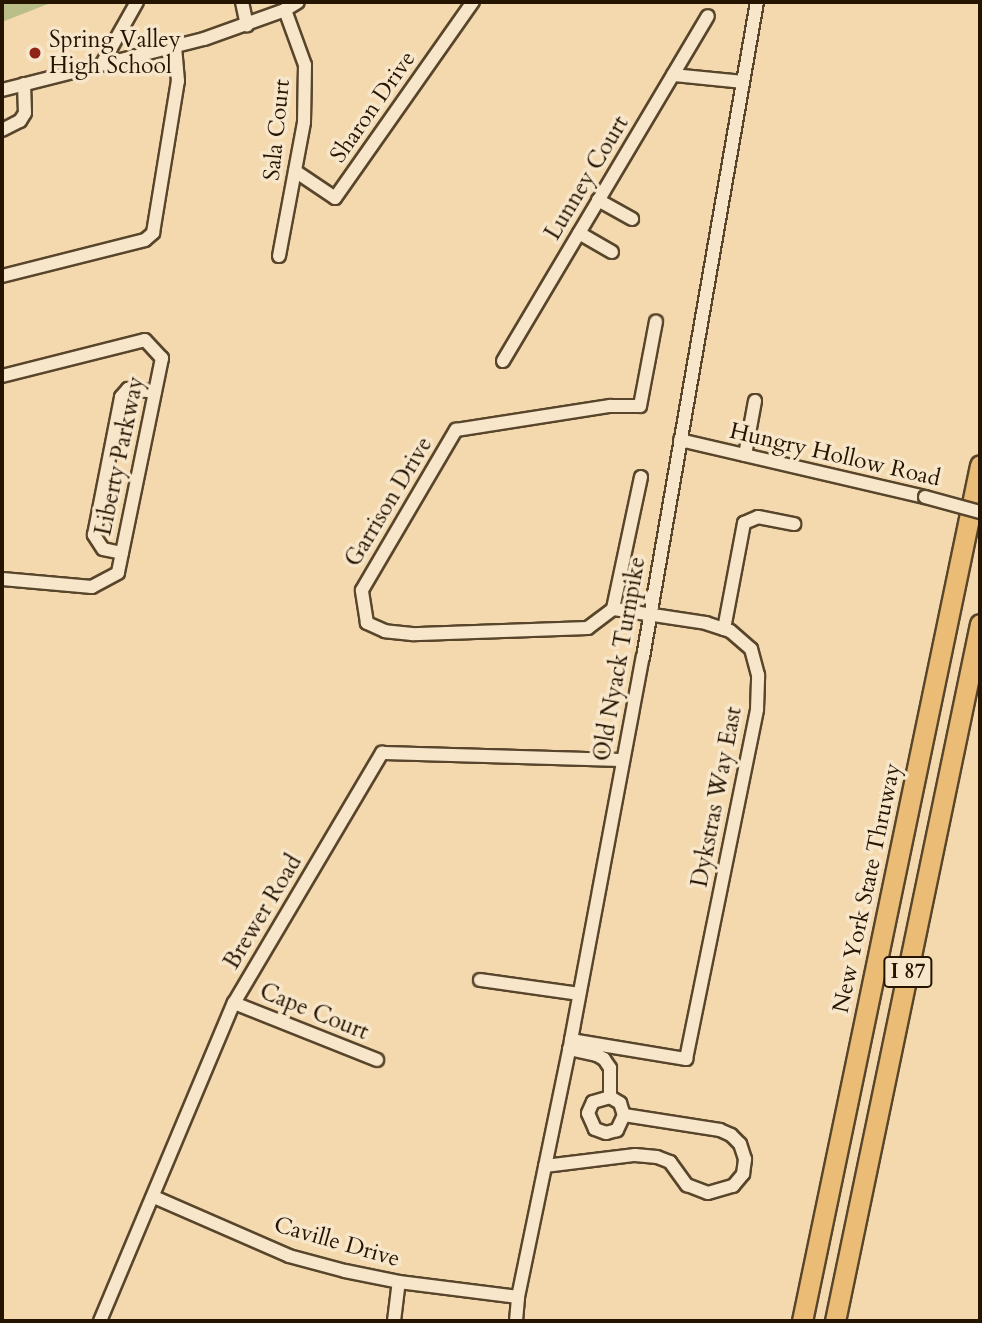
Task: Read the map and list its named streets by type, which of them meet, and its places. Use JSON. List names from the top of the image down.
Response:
{
  "streets": {
    "highway": ["New York State Thruway", "I 87"],
    "street": [
      "Sharon Drive",
      "Sala Court",
      "Lunney Court",
      "Hungry Hollow Road",
      "Liberty Parkway",
      "Garrison Drive",
      "Old Nyack Turnpike",
      "Dykstras Way East",
      "Brewer Road",
      "Cape Court",
      "Caville Drive"
    ]
  },
  "crossings": [
    ["Sharon Drive", "Sala Court"],
    ["Hungry Hollow Road", "Old Nyack Turnpike"],
    ["Old Nyack Turnpike", "Dykstras Way East"],
    ["Old Nyack Turnpike", "Brewer Road"],
    ["Old Nyack Turnpike", "Caville Drive"],
    ["Brewer Road", "Cape Court"],
    ["Brewer Road", "Caville Drive"]
  ],
  "places": ["Spring Valley High School"]
}
